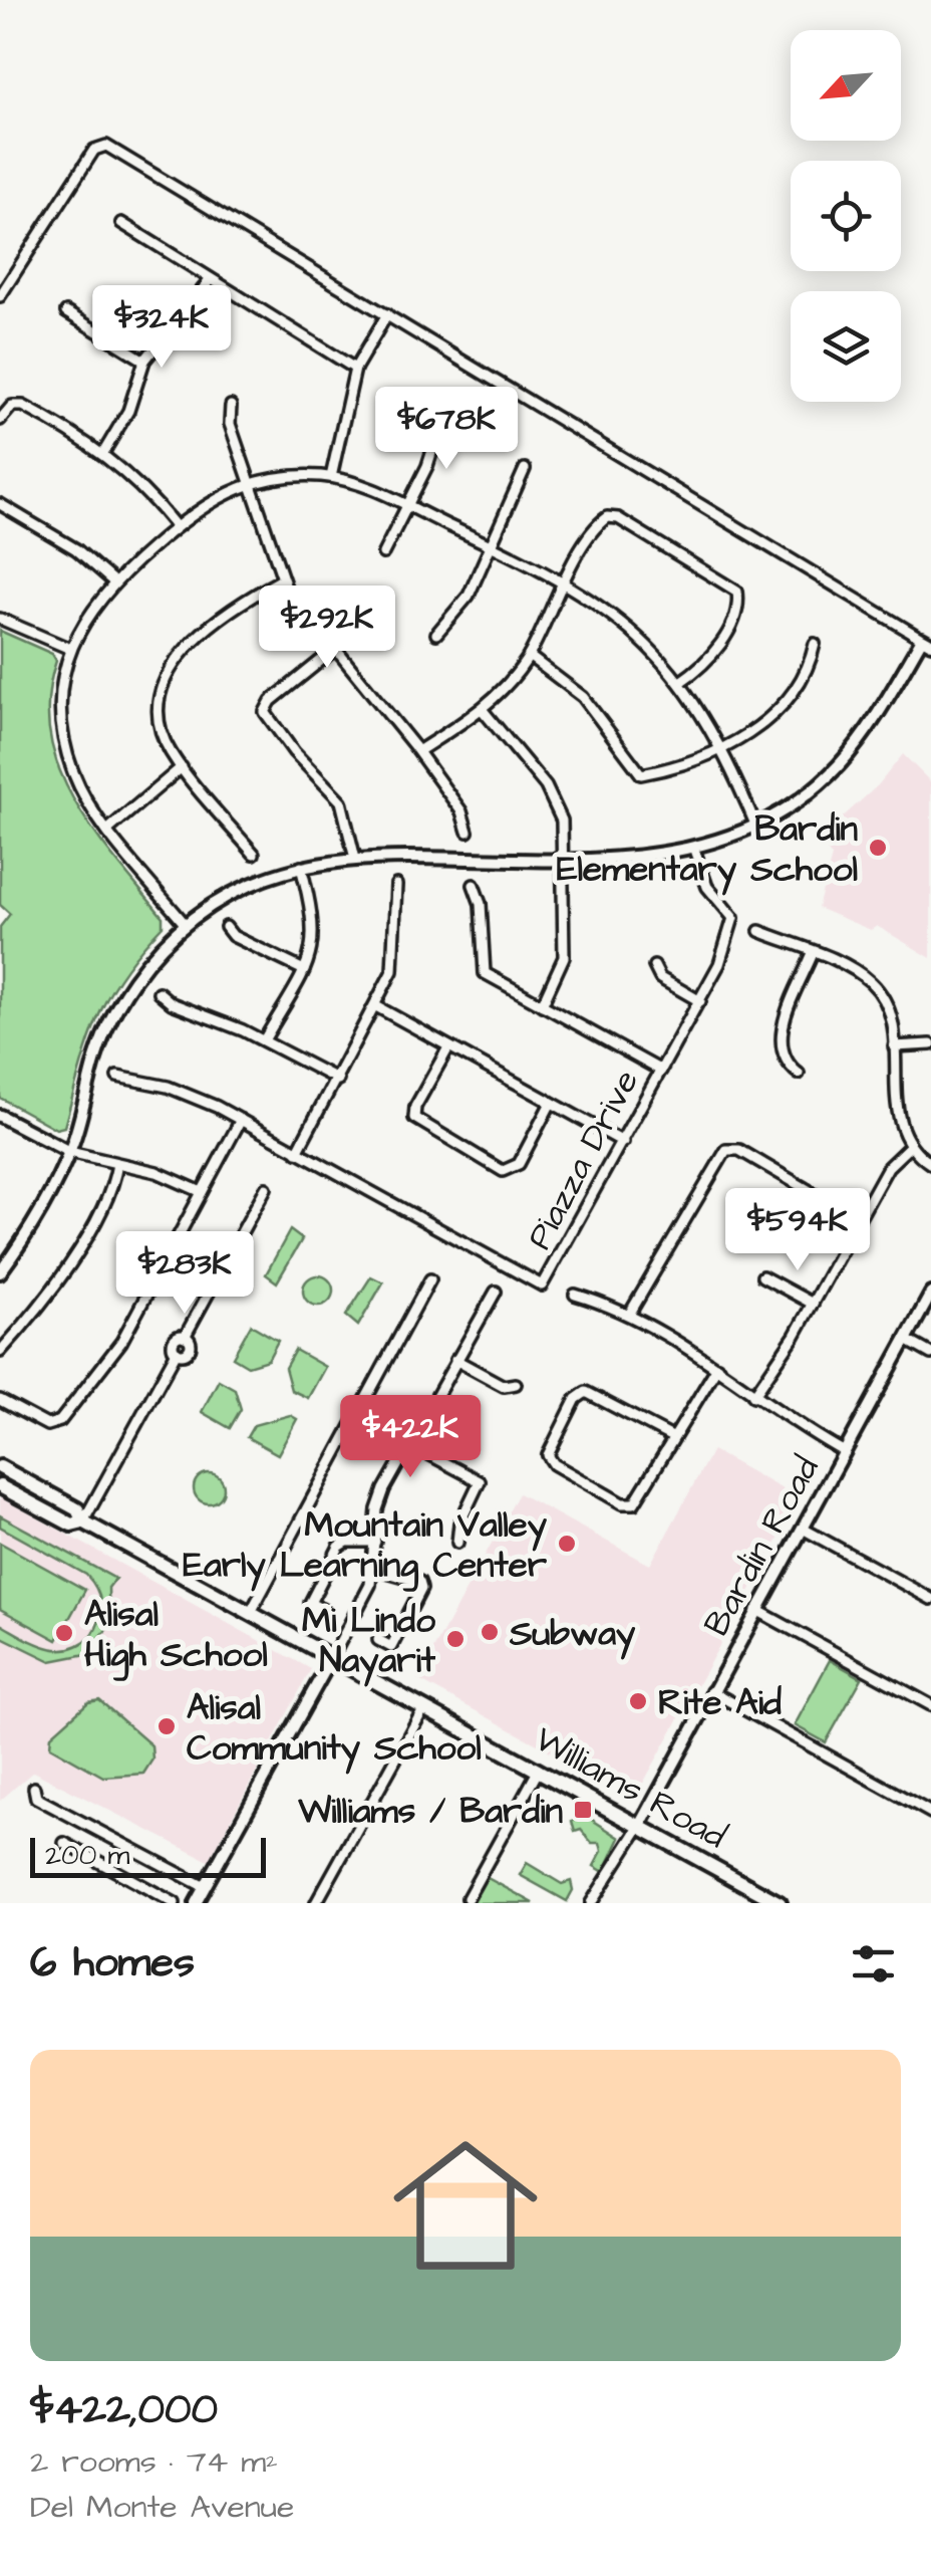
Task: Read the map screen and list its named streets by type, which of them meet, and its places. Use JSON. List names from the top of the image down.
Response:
{
  "streets": {
    "main road": ["Williams Road"],
    "street": ["Piazza Drive", "Bardin Road"]
  },
  "crossings": [
    ["Bardin Road", "Williams Road"]
  ],
  "places": {
    "other": [
      "Bardin Elementary School",
      "Mountain Valley Early Learning Center",
      "Subway",
      "Alisal High School",
      "Mi Lindo Nayarit",
      "Rite Aid",
      "Alisal Community School"
    ],
    "transit": ["Williams / Bardin"]
  },
  "scale_bar": "200 m",
  "north": "bottom left",
  "page": {
    "price": [
      "$324K",
      "$678K",
      "$292K",
      "$594K",
      "$283K",
      "$422K"
    ],
    "scale": "200 m",
    "heading": "6 homes",
    "list": [
      {
        "name": "$422,000",
        "note": "2 rooms · 74 m² · Del Monte Avenue"
      }
    ]
  }
}
